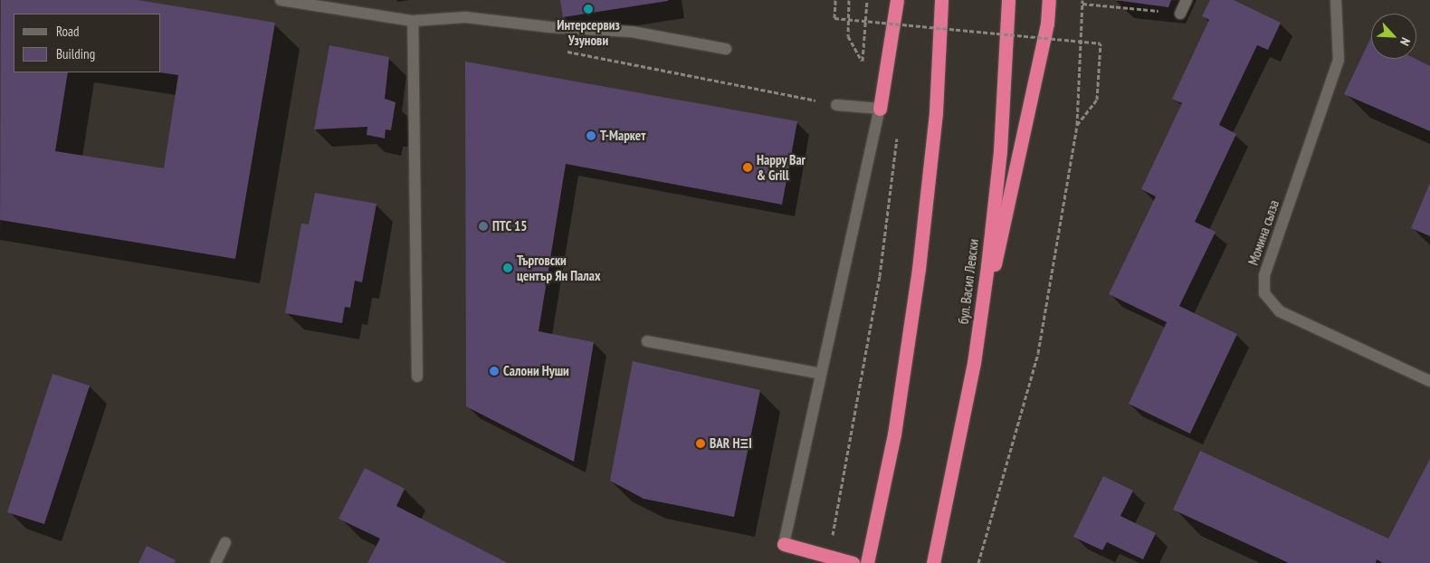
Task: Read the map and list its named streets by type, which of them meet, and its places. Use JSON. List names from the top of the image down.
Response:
{
  "streets": {
    "highway": ["бул. Васил Левски"],
    "street": ["Момина сълза"]
  },
  "places": [
    "Интерсервиз Узунови",
    "Т-Маркет",
    "Happy Bar & Grill",
    "ПТС 15",
    "Търговски център Ян Палах",
    "Салони Нуши",
    "BAR HΞI"
  ],
  "legend": ["Road", "Building"],
  "north": "bottom right"
}
